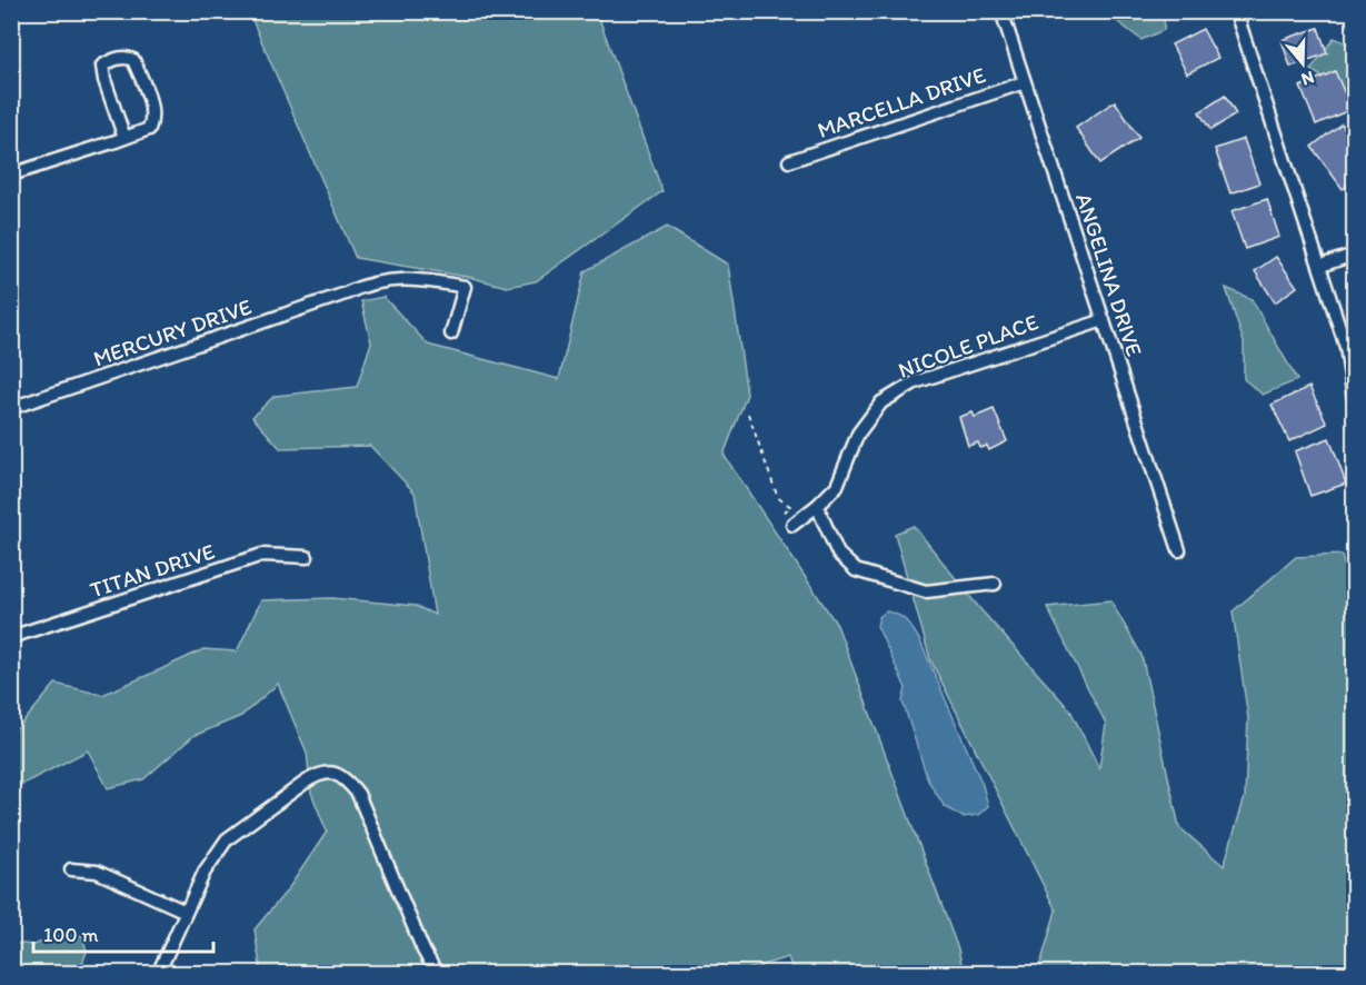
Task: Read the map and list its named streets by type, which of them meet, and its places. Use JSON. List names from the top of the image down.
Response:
{
  "streets": {
    "street": [
      "MARCELLA DRIVE",
      "ANGELINA DRIVE",
      "MERCURY DRIVE",
      "NICOLE PLACE",
      "TITAN DRIVE"
    ]
  },
  "crossings": [
    ["MARCELLA DRIVE", "ANGELINA DRIVE"],
    ["ANGELINA DRIVE", "NICOLE PLACE"]
  ],
  "scale_bar": "100 m",
  "north": "bottom"
}
